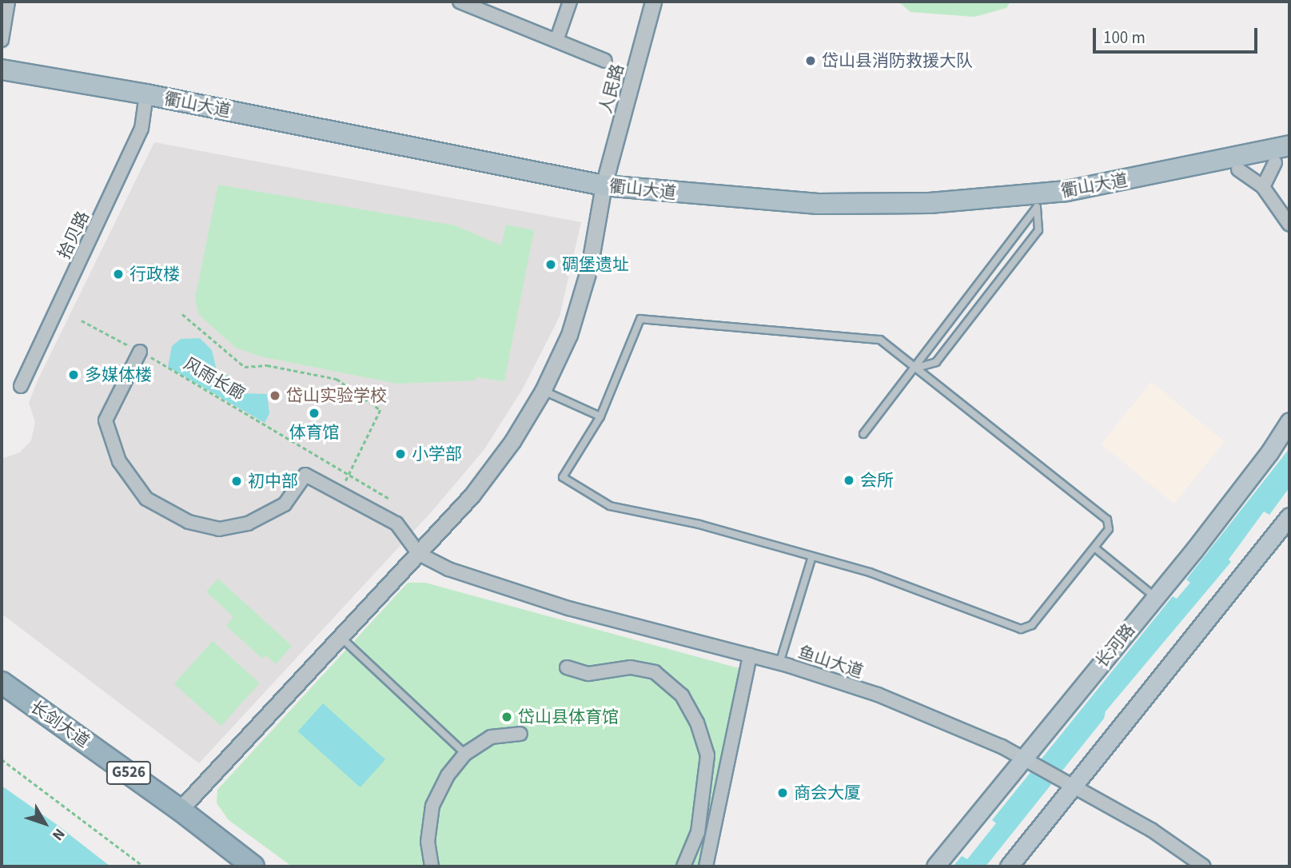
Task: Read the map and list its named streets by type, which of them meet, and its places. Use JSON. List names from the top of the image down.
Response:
{
  "streets": {
    "highway": ["长剑大道", "G526"],
    "main road": ["衢山大道", "长河路"],
    "street": ["人民路", "拾贝路", "鱼山大道"],
    "path": ["风雨长廊"]
  },
  "crossings": [
    ["人民路", "衢山大道"],
    ["人民路", "鱼山大道"],
    ["人民路", "长剑大道"],
    ["衢山大道", "拾贝路"],
    ["长河路", "鱼山大道"]
  ],
  "places": [
    "岱山县消防救援大队",
    "碉堡遗址",
    "行政楼",
    "多媒体楼",
    "岱山实验学校",
    "体育馆",
    "小学部",
    "会所",
    "初中部",
    "岱山县体育馆",
    "商会大厦"
  ],
  "scale_bar": "100 m",
  "north": "bottom right"
}
